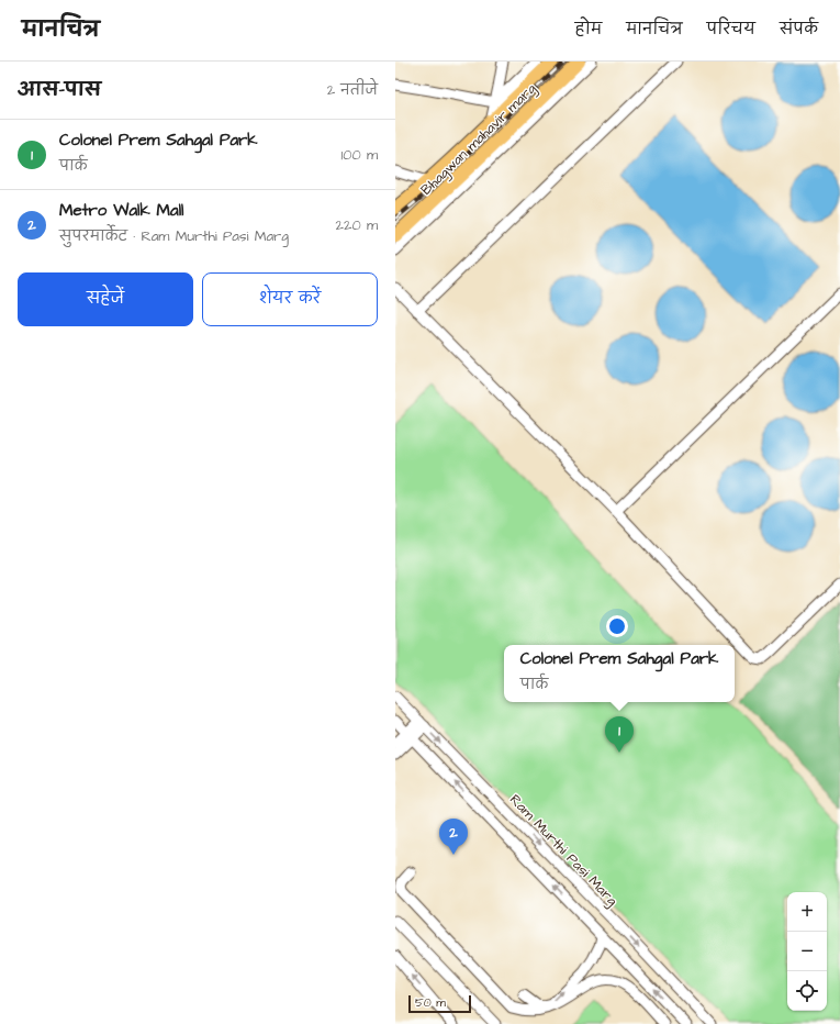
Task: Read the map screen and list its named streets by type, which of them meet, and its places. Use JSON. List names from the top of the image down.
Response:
{
  "streets": {
    "main road": ["Bhagwan mahavir marg"],
    "street": ["Ram Murthi Pasi Marg"]
  },
  "scale_bar": "50 m",
  "page": {
    "header": "मानचित्र",
    "nav": [
      "होम",
      "मानचित्र",
      "परिचय",
      "संपर्क"
    ],
    "heading": ["आस-पास", "2 नतीजे"],
    "list": [
      {
        "mark": "1",
        "name": "Colonel Prem Sahgal Park",
        "note": "पार्क",
        "value": "100 m"
      },
      {
        "mark": "2",
        "name": "Metro Walk Mall",
        "note": "सुपरमार्केट · Ram Murthi Pasi Marg",
        "value": "220 m"
      }
    ],
    "buttons": ["सहेजें", "शेयर करें"],
    "popup": ["Colonel Prem Sahgal Park", "पार्क"],
    "pins": ["1", "2"],
    "map_buttons": ["+", "−"],
    "scale": "50 m"
  }
}
